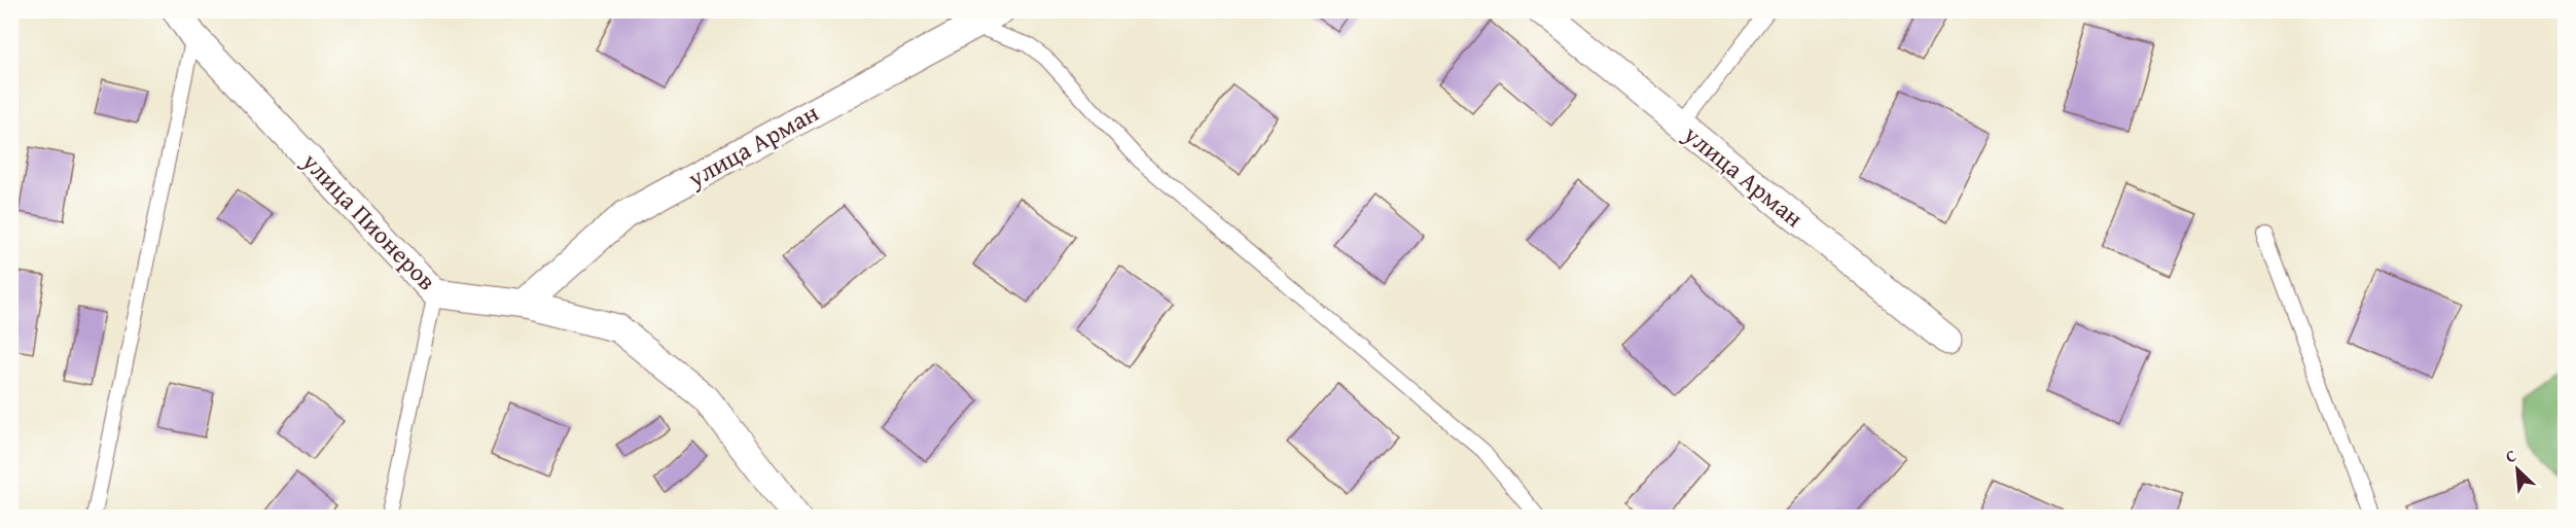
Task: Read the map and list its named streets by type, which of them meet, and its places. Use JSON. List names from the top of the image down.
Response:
{
  "streets": {
    "street": ["улица Арман", "улица Пионеров"]
  },
  "crossings": [
    ["улица Арман", "улица Пионеров"]
  ],
  "north": "top left"
}
